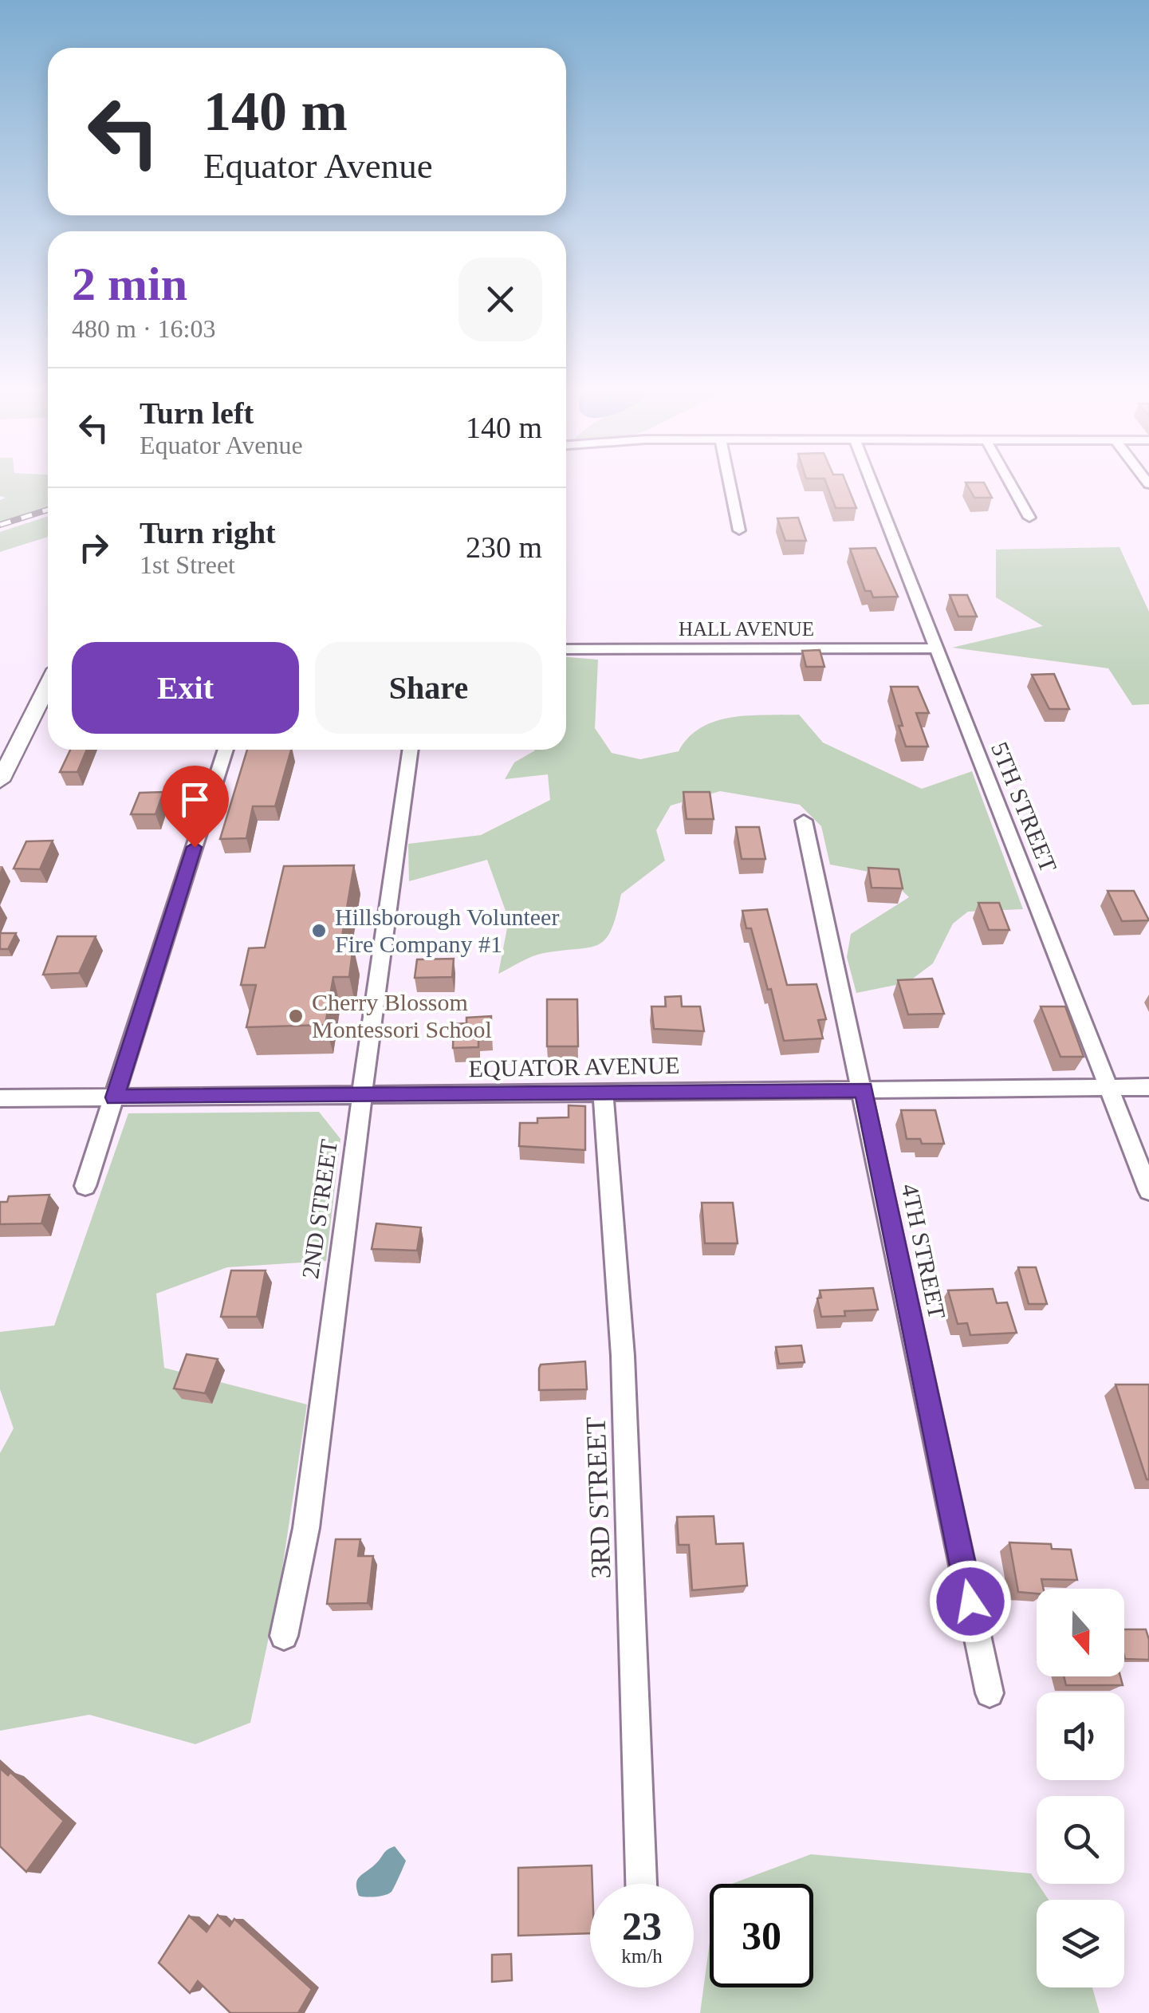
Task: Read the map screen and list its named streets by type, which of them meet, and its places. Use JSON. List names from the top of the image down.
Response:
{
  "streets": {
    "street": [
      "HALL AVENUE",
      "5TH STREET",
      "EQUATOR AVENUE",
      "2ND STREET",
      "4TH STREET",
      "3RD STREET"
    ]
  },
  "crossings": [
    ["HALL AVENUE", "5TH STREET"],
    ["5TH STREET", "EQUATOR AVENUE"],
    ["EQUATOR AVENUE", "2ND STREET"],
    ["EQUATOR AVENUE", "4TH STREET"],
    ["EQUATOR AVENUE", "3RD STREET"]
  ],
  "places": ["Hillsborough Volunteer Fire Company #1", "Cherry Blossom Montessori School"],
  "north": "bottom",
  "page": {
    "turn": ["140 m", "Equator Avenue"],
    "heading": ["2 min", "480 m · 16:03"],
    "list": [
      {
        "name": "Turn left",
        "note": "Equator Avenue",
        "value": "140 m"
      },
      {
        "name": "Turn right",
        "note": "1st Street",
        "value": "230 m"
      }
    ],
    "buttons": ["Exit", "Share"],
    "speed": "23 km/h",
    "limit": "30"
  }
}
